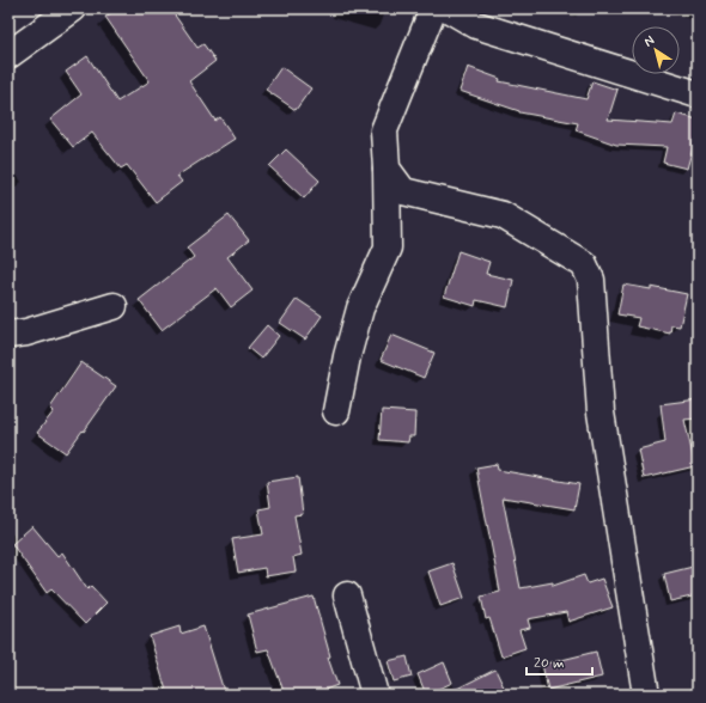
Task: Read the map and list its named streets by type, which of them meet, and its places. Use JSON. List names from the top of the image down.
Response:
{
  "scale_bar": "20 m",
  "north": "top left"
}
